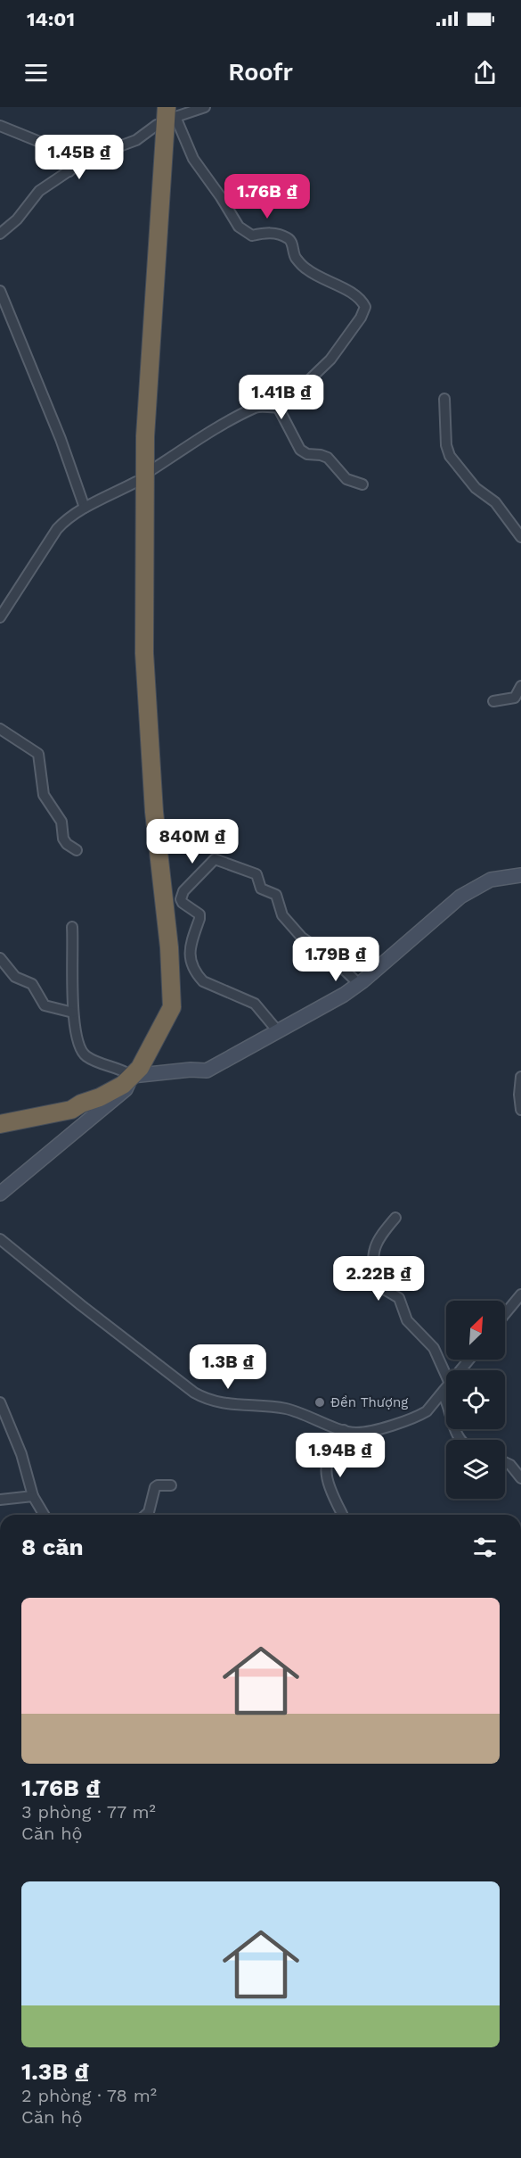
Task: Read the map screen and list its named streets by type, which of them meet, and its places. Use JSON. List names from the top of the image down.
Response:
{
  "places": ["Đền Thượng"],
  "north": "top right",
  "page": {
    "status": "14:01",
    "header": "Roofr",
    "price": [
      "1.45B ₫",
      "1.76B ₫",
      "1.41B ₫",
      "840M ₫",
      "1.79B ₫",
      "2.22B ₫",
      "1.3B ₫",
      "1.94B ₫"
    ],
    "heading": "8 căn",
    "list": [
      {
        "name": "1.76B ₫",
        "note": "3 phòng · 77 m² · Căn hộ"
      },
      {
        "name": "1.3B ₫",
        "note": "2 phòng · 78 m² · Căn hộ"
      }
    ]
  }
}
